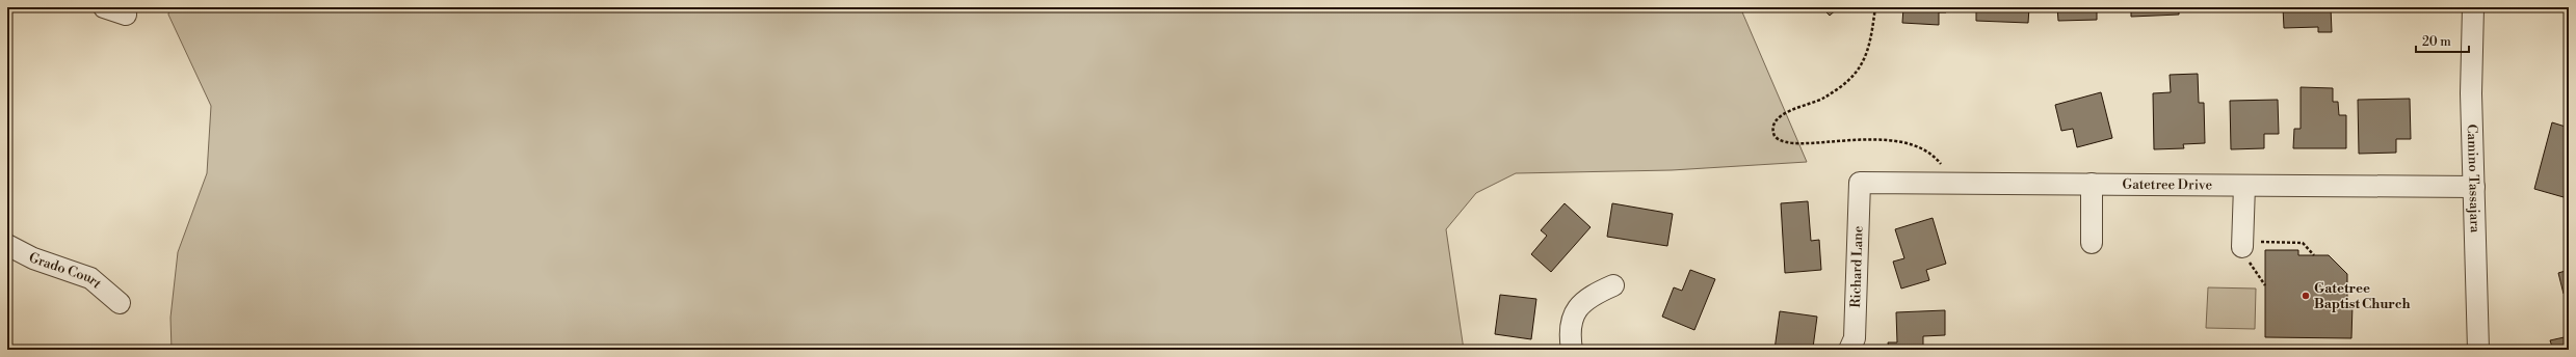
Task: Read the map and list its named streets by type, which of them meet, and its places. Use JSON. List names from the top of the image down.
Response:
{
  "streets": {
    "street": [
      "Camino Tassajara",
      "Gatetree Drive",
      "Richard Lane",
      "Grado Court"
    ]
  },
  "crossings": [
    ["Camino Tassajara", "Gatetree Drive"],
    ["Gatetree Drive", "Richard Lane"]
  ],
  "places": ["Gatetree Baptist Church"],
  "scale_bar": "20 m"
}
